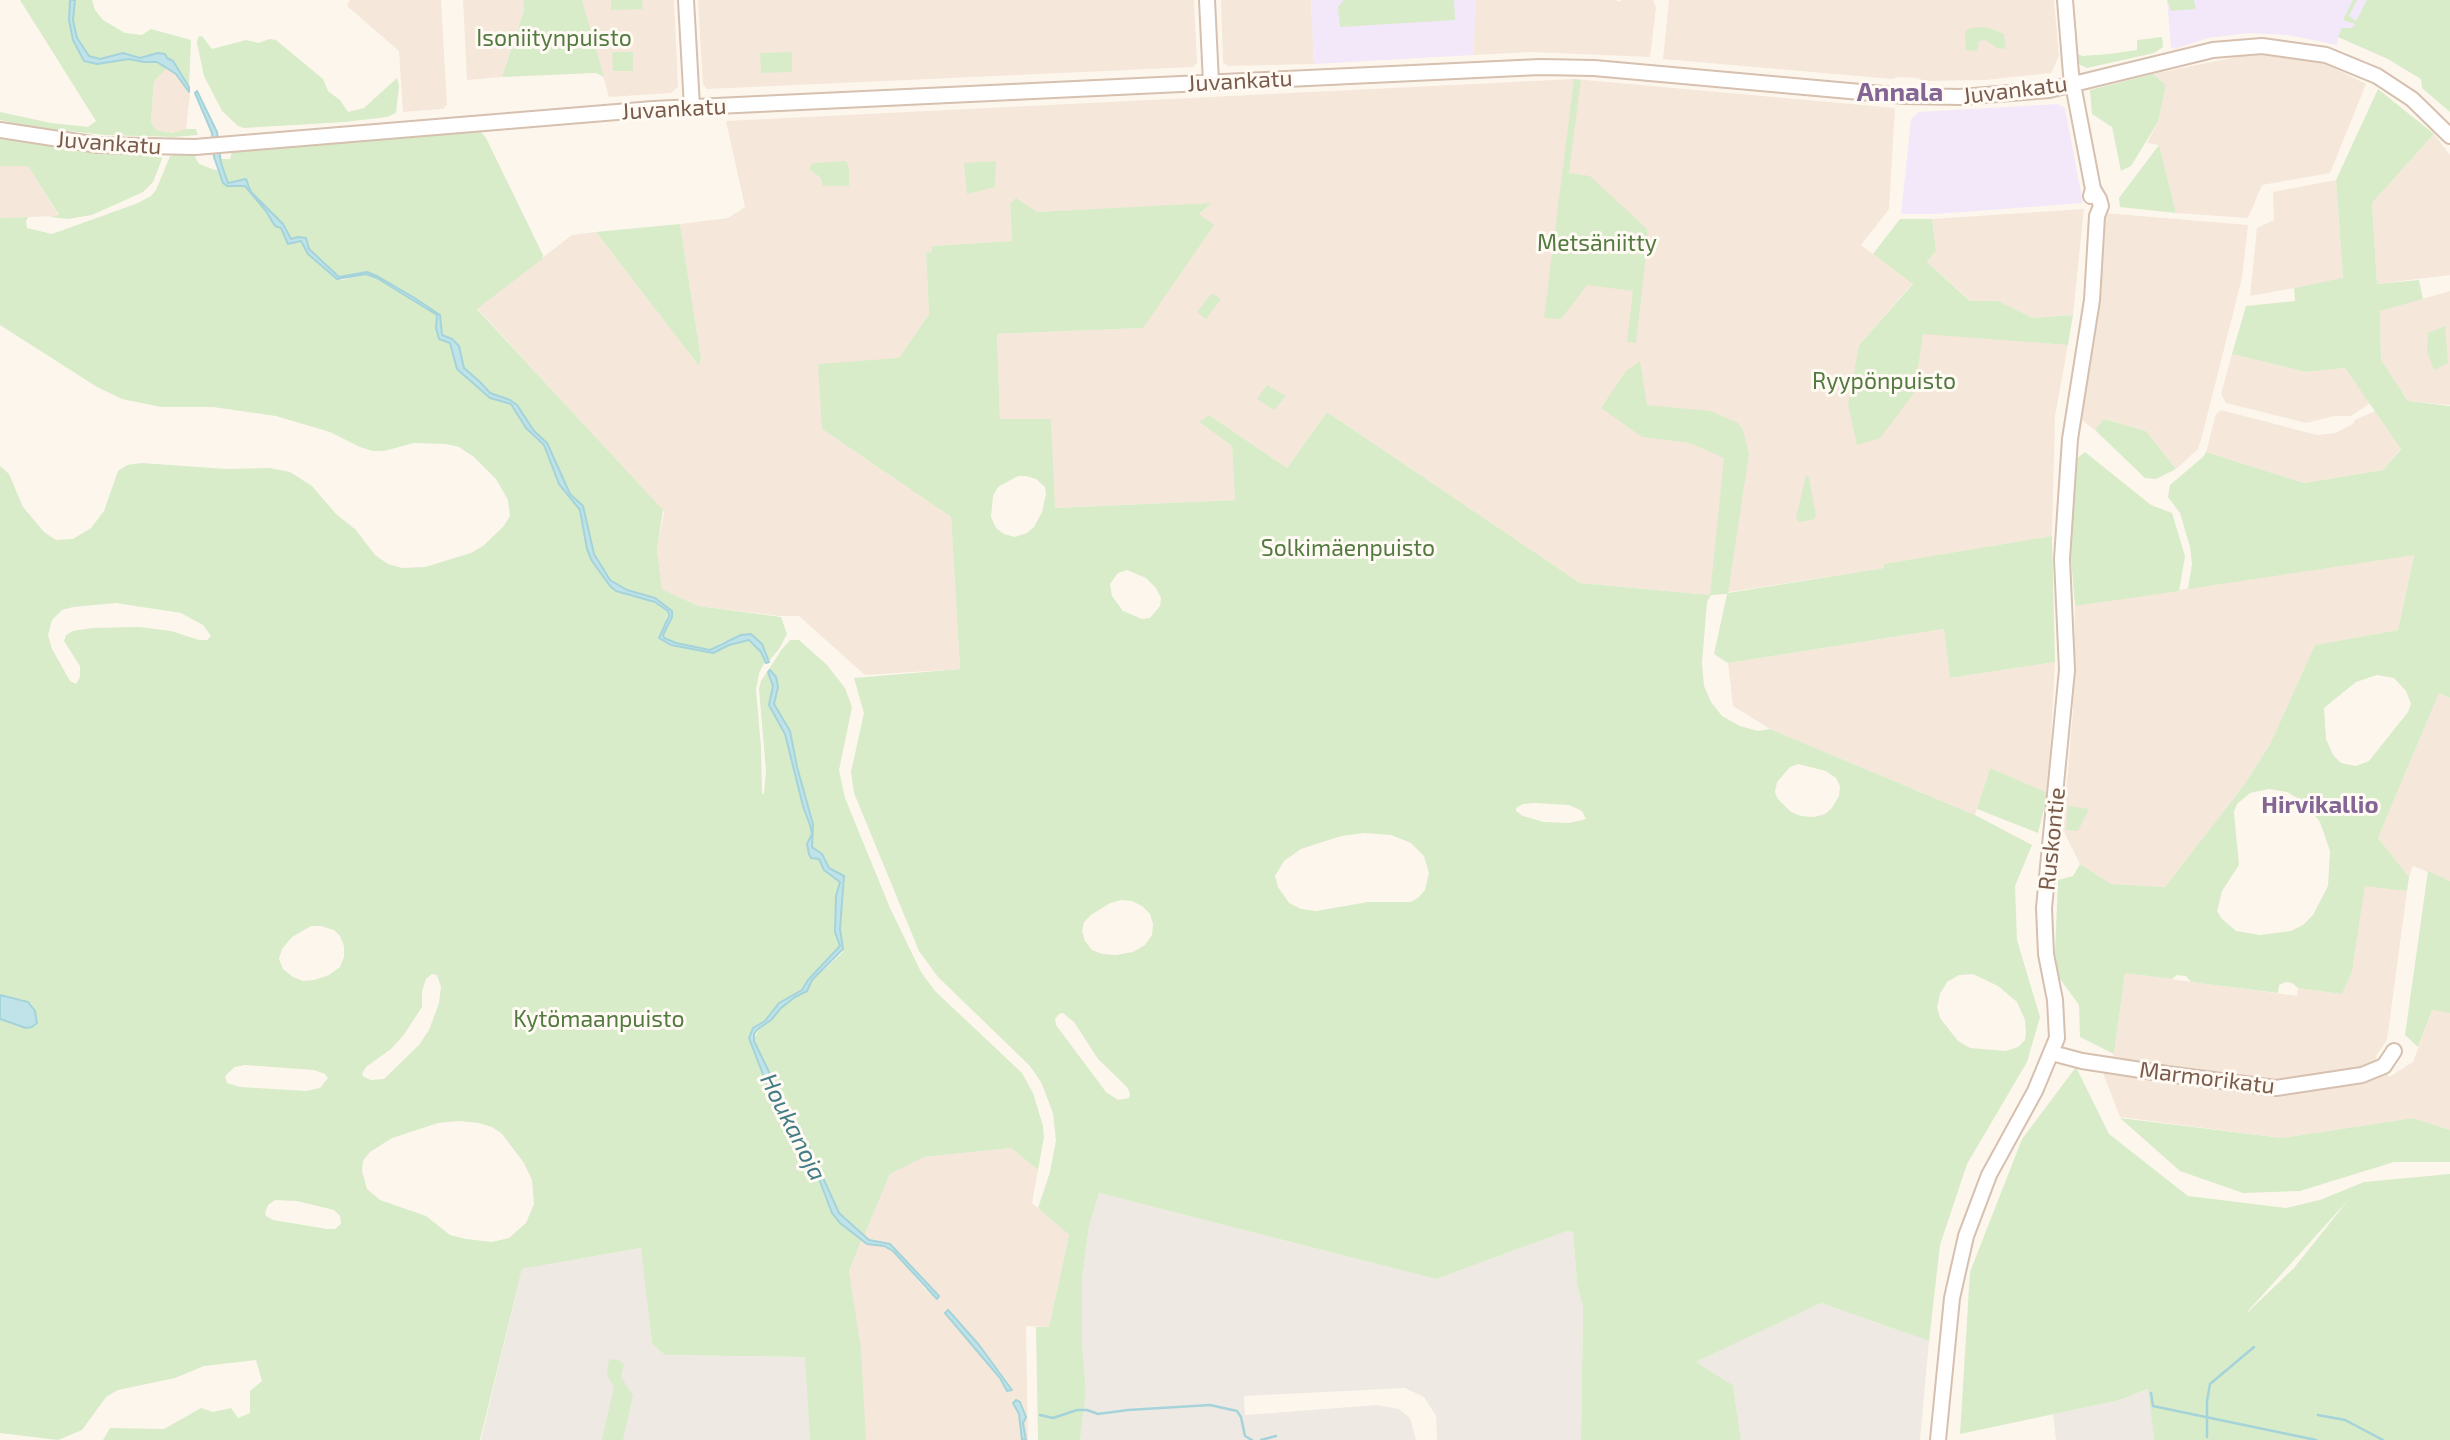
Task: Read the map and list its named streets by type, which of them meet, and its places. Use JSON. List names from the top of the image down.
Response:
{
  "streets": {
    "main road": ["Juvankatu", "Ruskontie", "Marmorikatu"]
  },
  "crossings": [
    ["Juvankatu", "Ruskontie"],
    ["Ruskontie", "Marmorikatu"]
  ],
  "districts": ["Annala", "Hirvikallio"],
  "water": ["Houkanoja"],
  "parks": [
    "Isoniitynpuisto",
    "Metsäniitty",
    "Ryypönpuisto",
    "Solkimäenpuisto",
    "Kytömaanpuisto"
  ]
}
